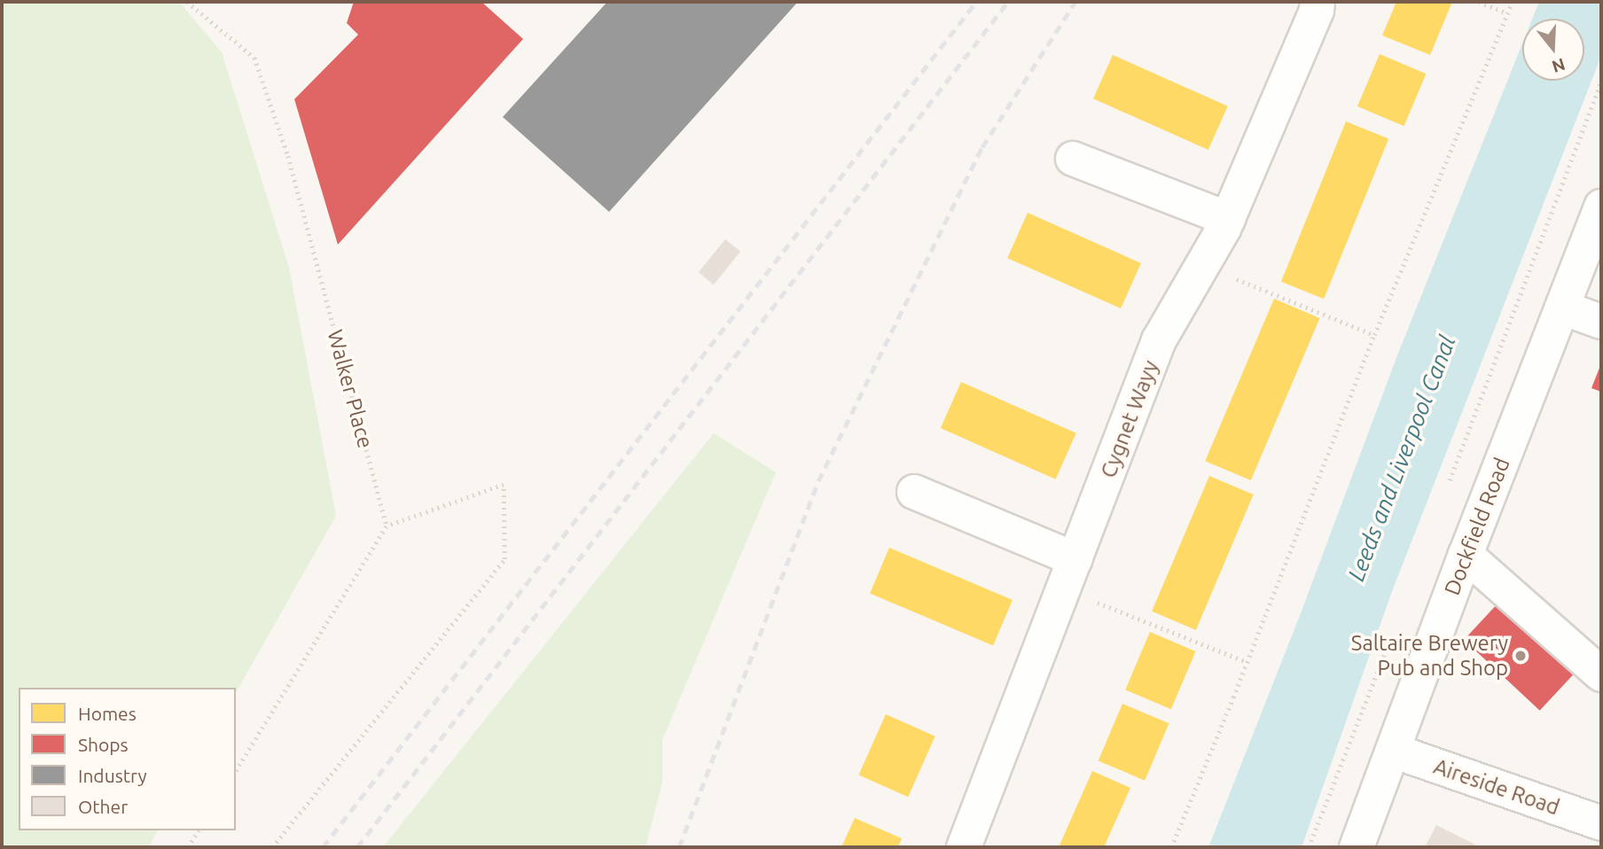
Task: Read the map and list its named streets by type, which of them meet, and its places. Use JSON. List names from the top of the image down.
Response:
{
  "streets": {
    "street": ["Cygnet Wayy", "Dockfield Road", "Aireside Road"],
    "path": ["Walker Place"]
  },
  "crossings": [
    ["Dockfield Road", "Aireside Road"]
  ],
  "water": ["Leeds and Liverpool Canal"],
  "places": ["Saltaire Brewery Pub and Shop"],
  "legend": [
    "Homes",
    "Shops",
    "Industry",
    "Other"
  ],
  "north": "bottom"
}
